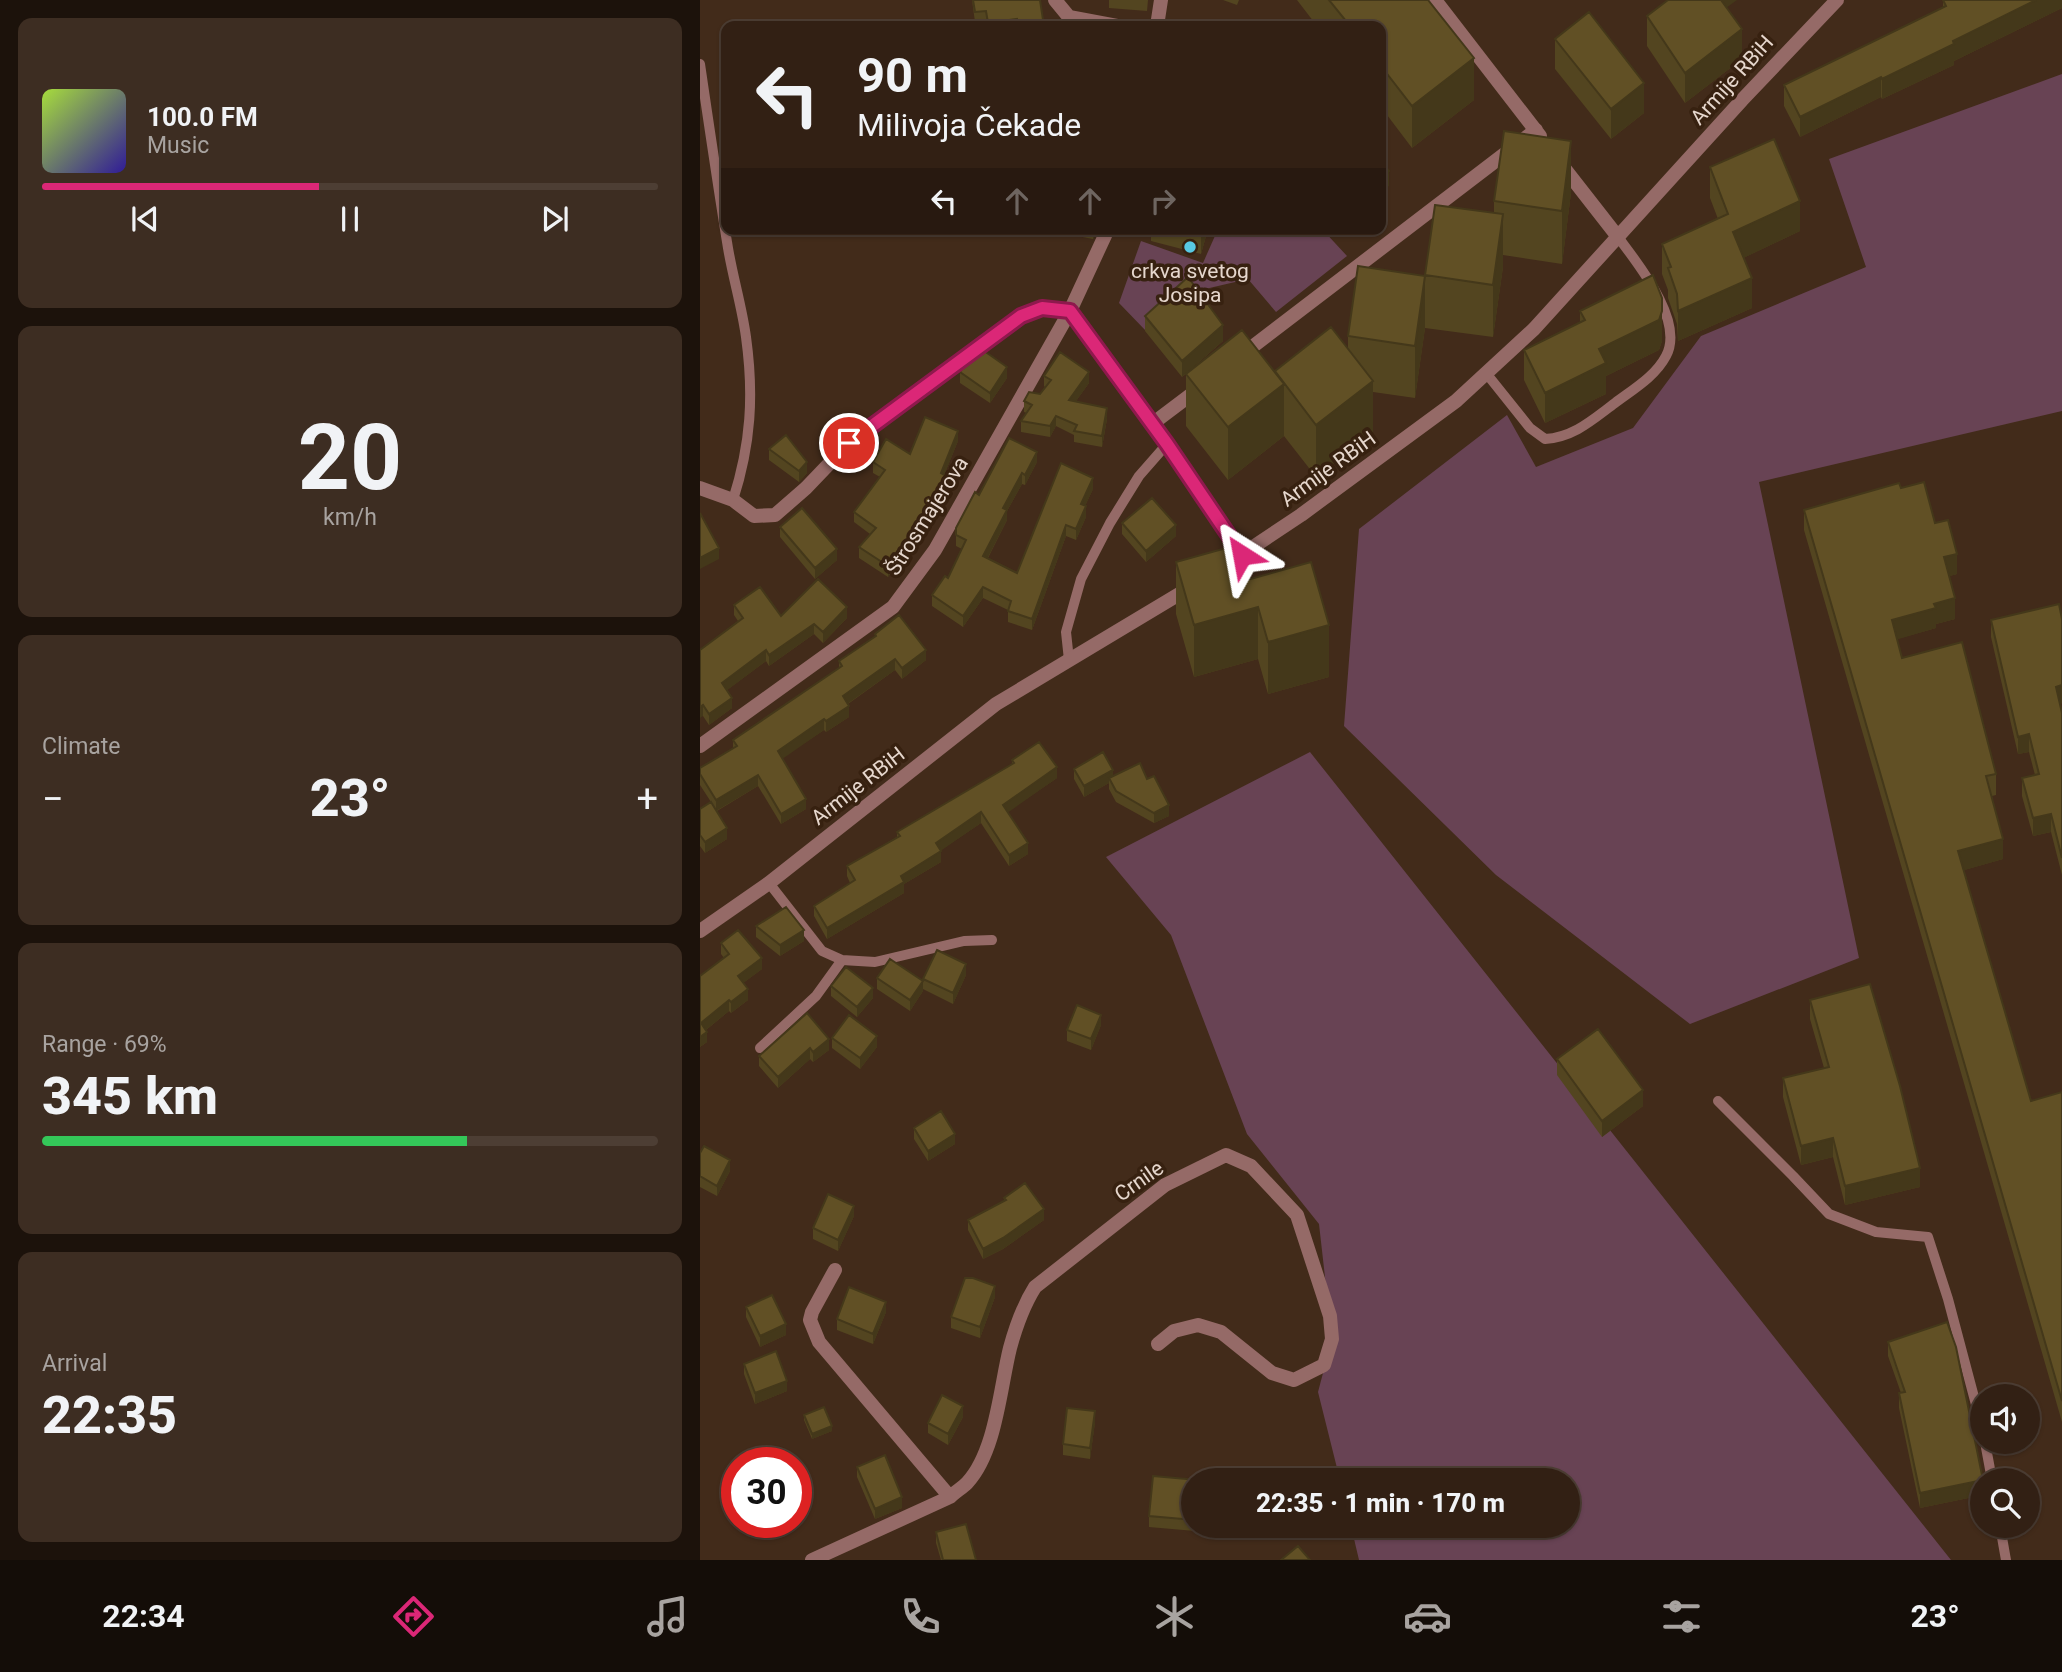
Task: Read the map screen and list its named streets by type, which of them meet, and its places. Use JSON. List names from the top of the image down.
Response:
{
  "streets": {
    "street": ["Armije RBiH", "Štrosmajerova", "Crnile"]
  },
  "places": ["crkva svetog Josipa"],
  "page": {
    "turn": ["90 m", "Milivoja Čekade"],
    "song": ["100.0 FM", "Music"],
    "tile": [
      ["20", "km/h"],
      "Climate",
      ["Range · 69%", "345 km"],
      ["Arrival", "22:35"]
    ],
    "heat": ["−", "23°", "+"],
    "limit": "30",
    "trip": "22:35 · 1 min · 170 m",
    "tabs": ["22:34", "23°"]
  }
}
